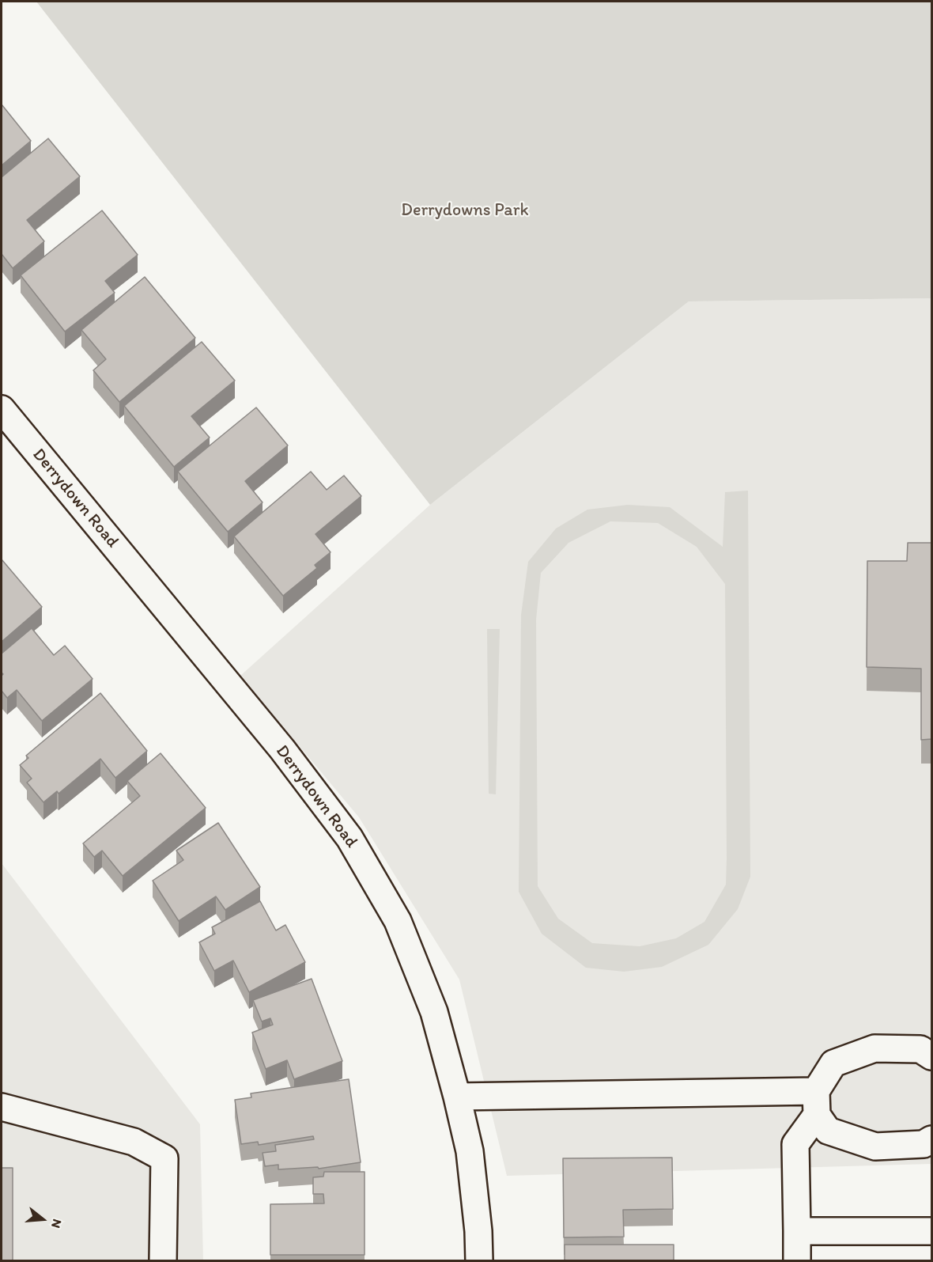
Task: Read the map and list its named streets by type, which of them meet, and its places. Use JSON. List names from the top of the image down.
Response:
{
  "streets": {
    "street": ["Derrydown Road"]
  },
  "parks": ["Derrydowns Park"],
  "north": "right"
}
